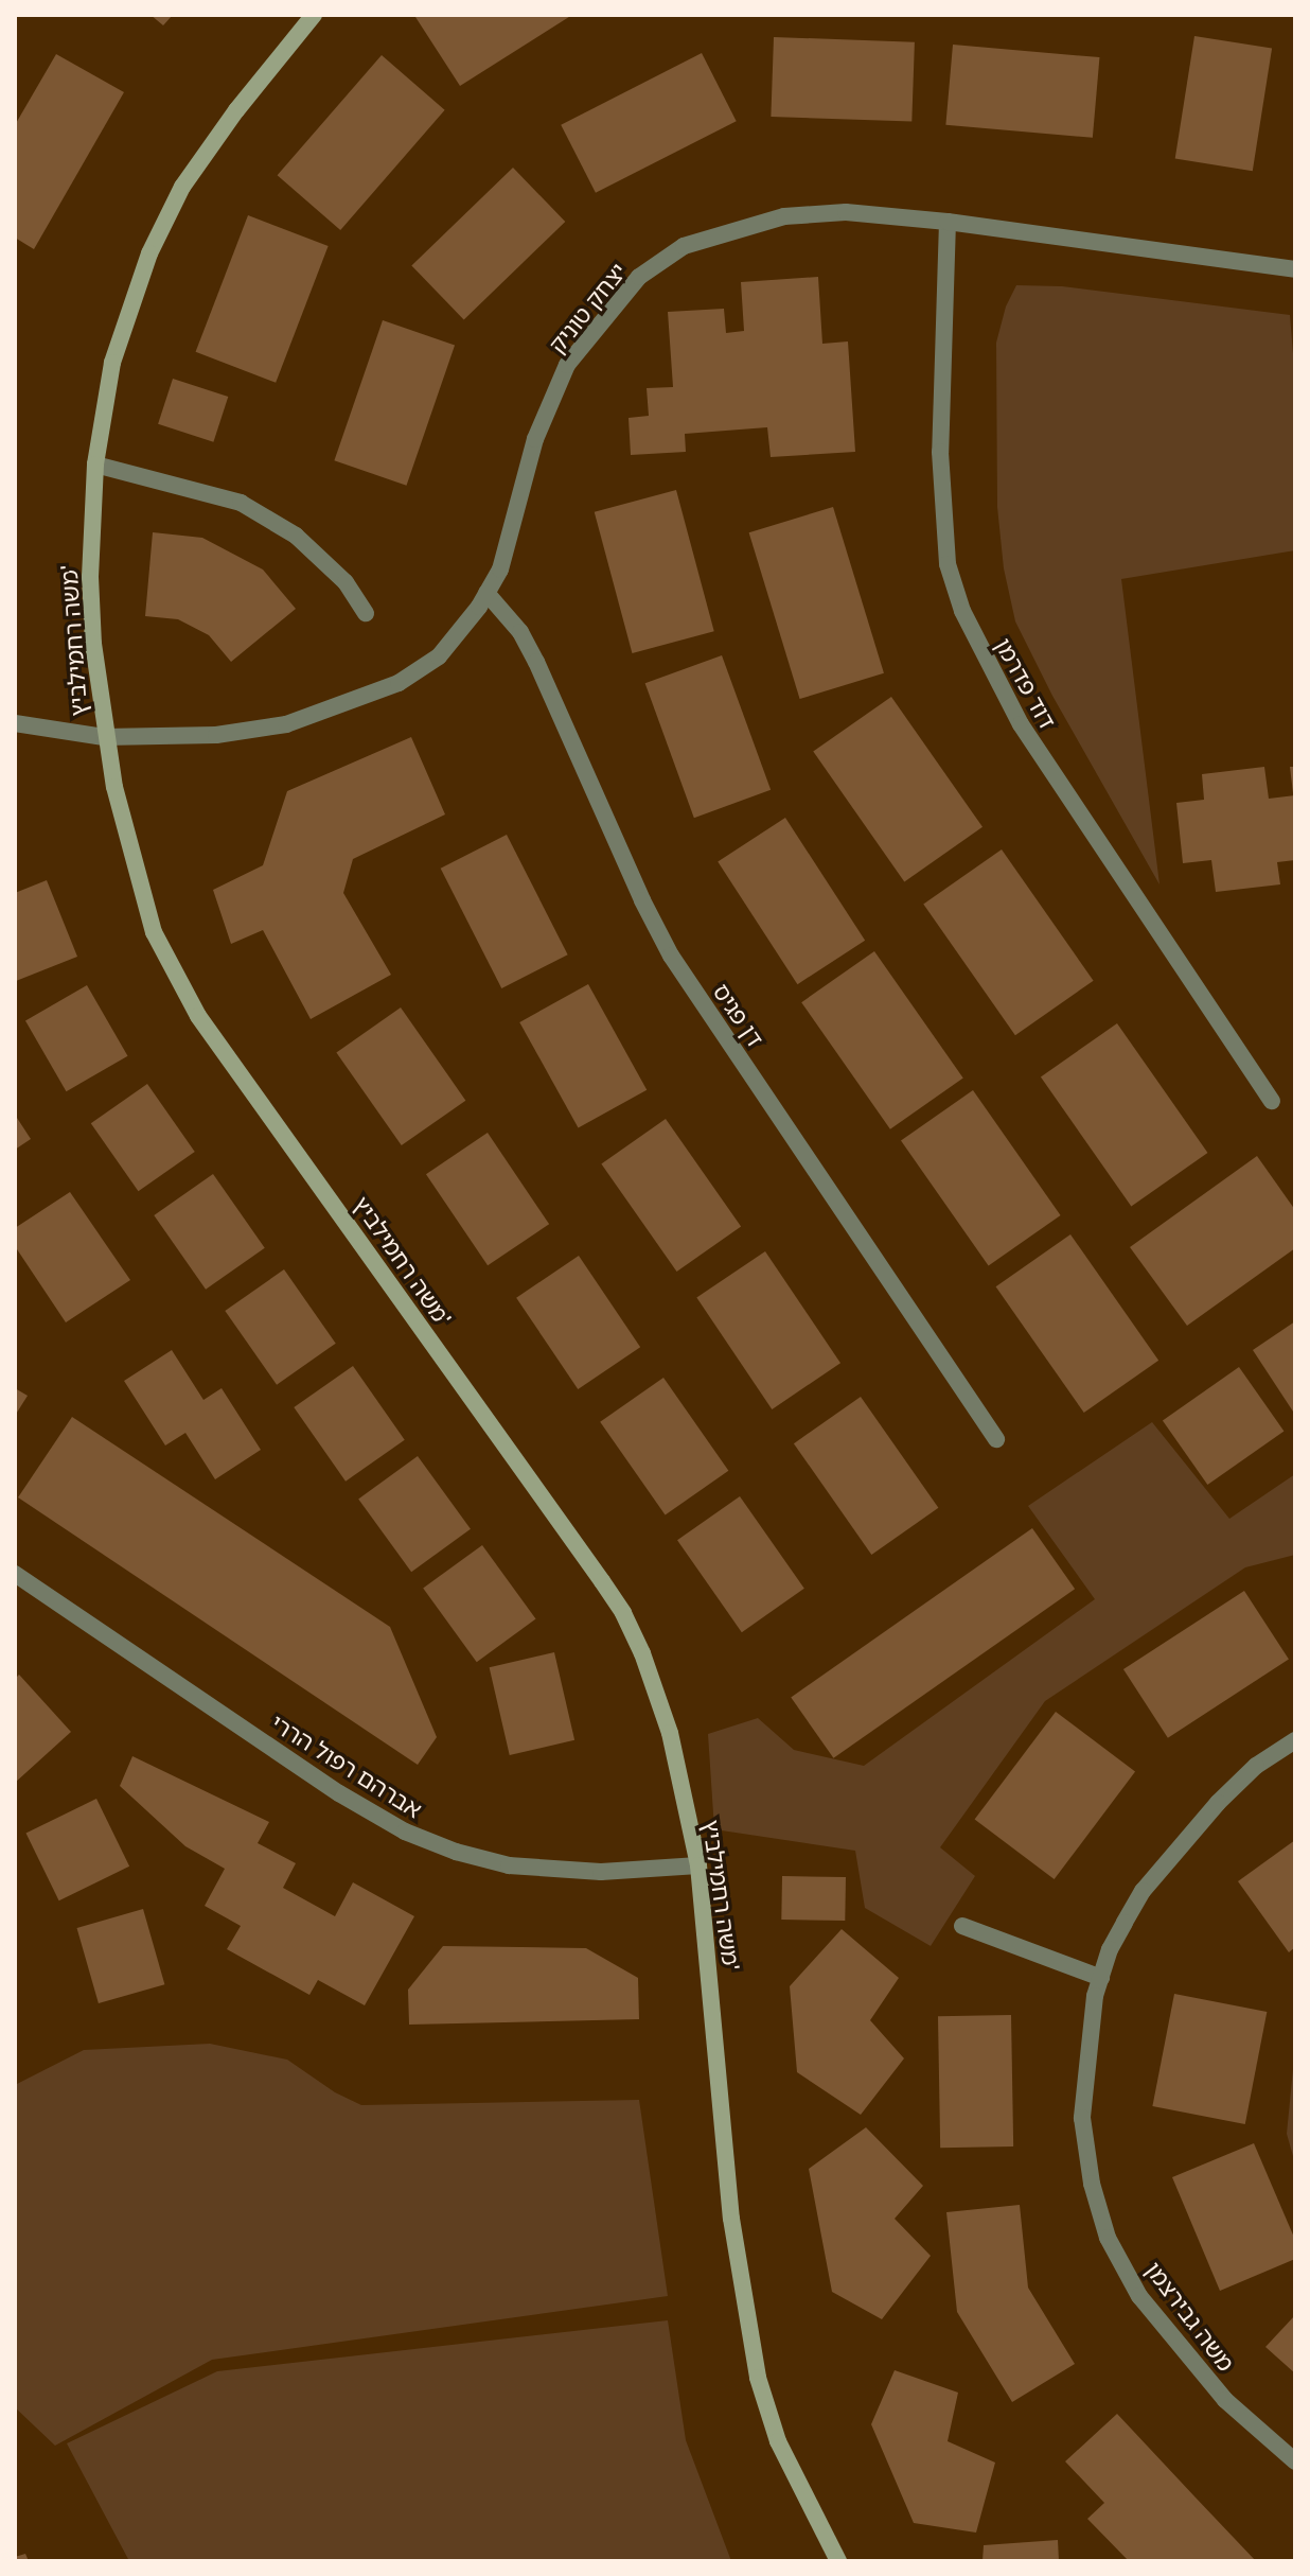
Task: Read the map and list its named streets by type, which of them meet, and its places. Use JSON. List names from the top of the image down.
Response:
{
  "streets": {
    "street": [
      "יצחק טוניק",
      "משה רחמילביץ'",
      "דוד פדרמן",
      "דן פגיס",
      "אברהם רפול הררי",
      "משה גבירצמן"
    ]
  },
  "crossings": [
    ["יצחק טוניק", "משה רחמילביץ'"],
    ["יצחק טוניק", "דוד פדרמן"],
    ["יצחק טוניק", "דן פגיס"],
    ["משה רחמילביץ'", "אברהם רפול הררי"]
  ]
}
